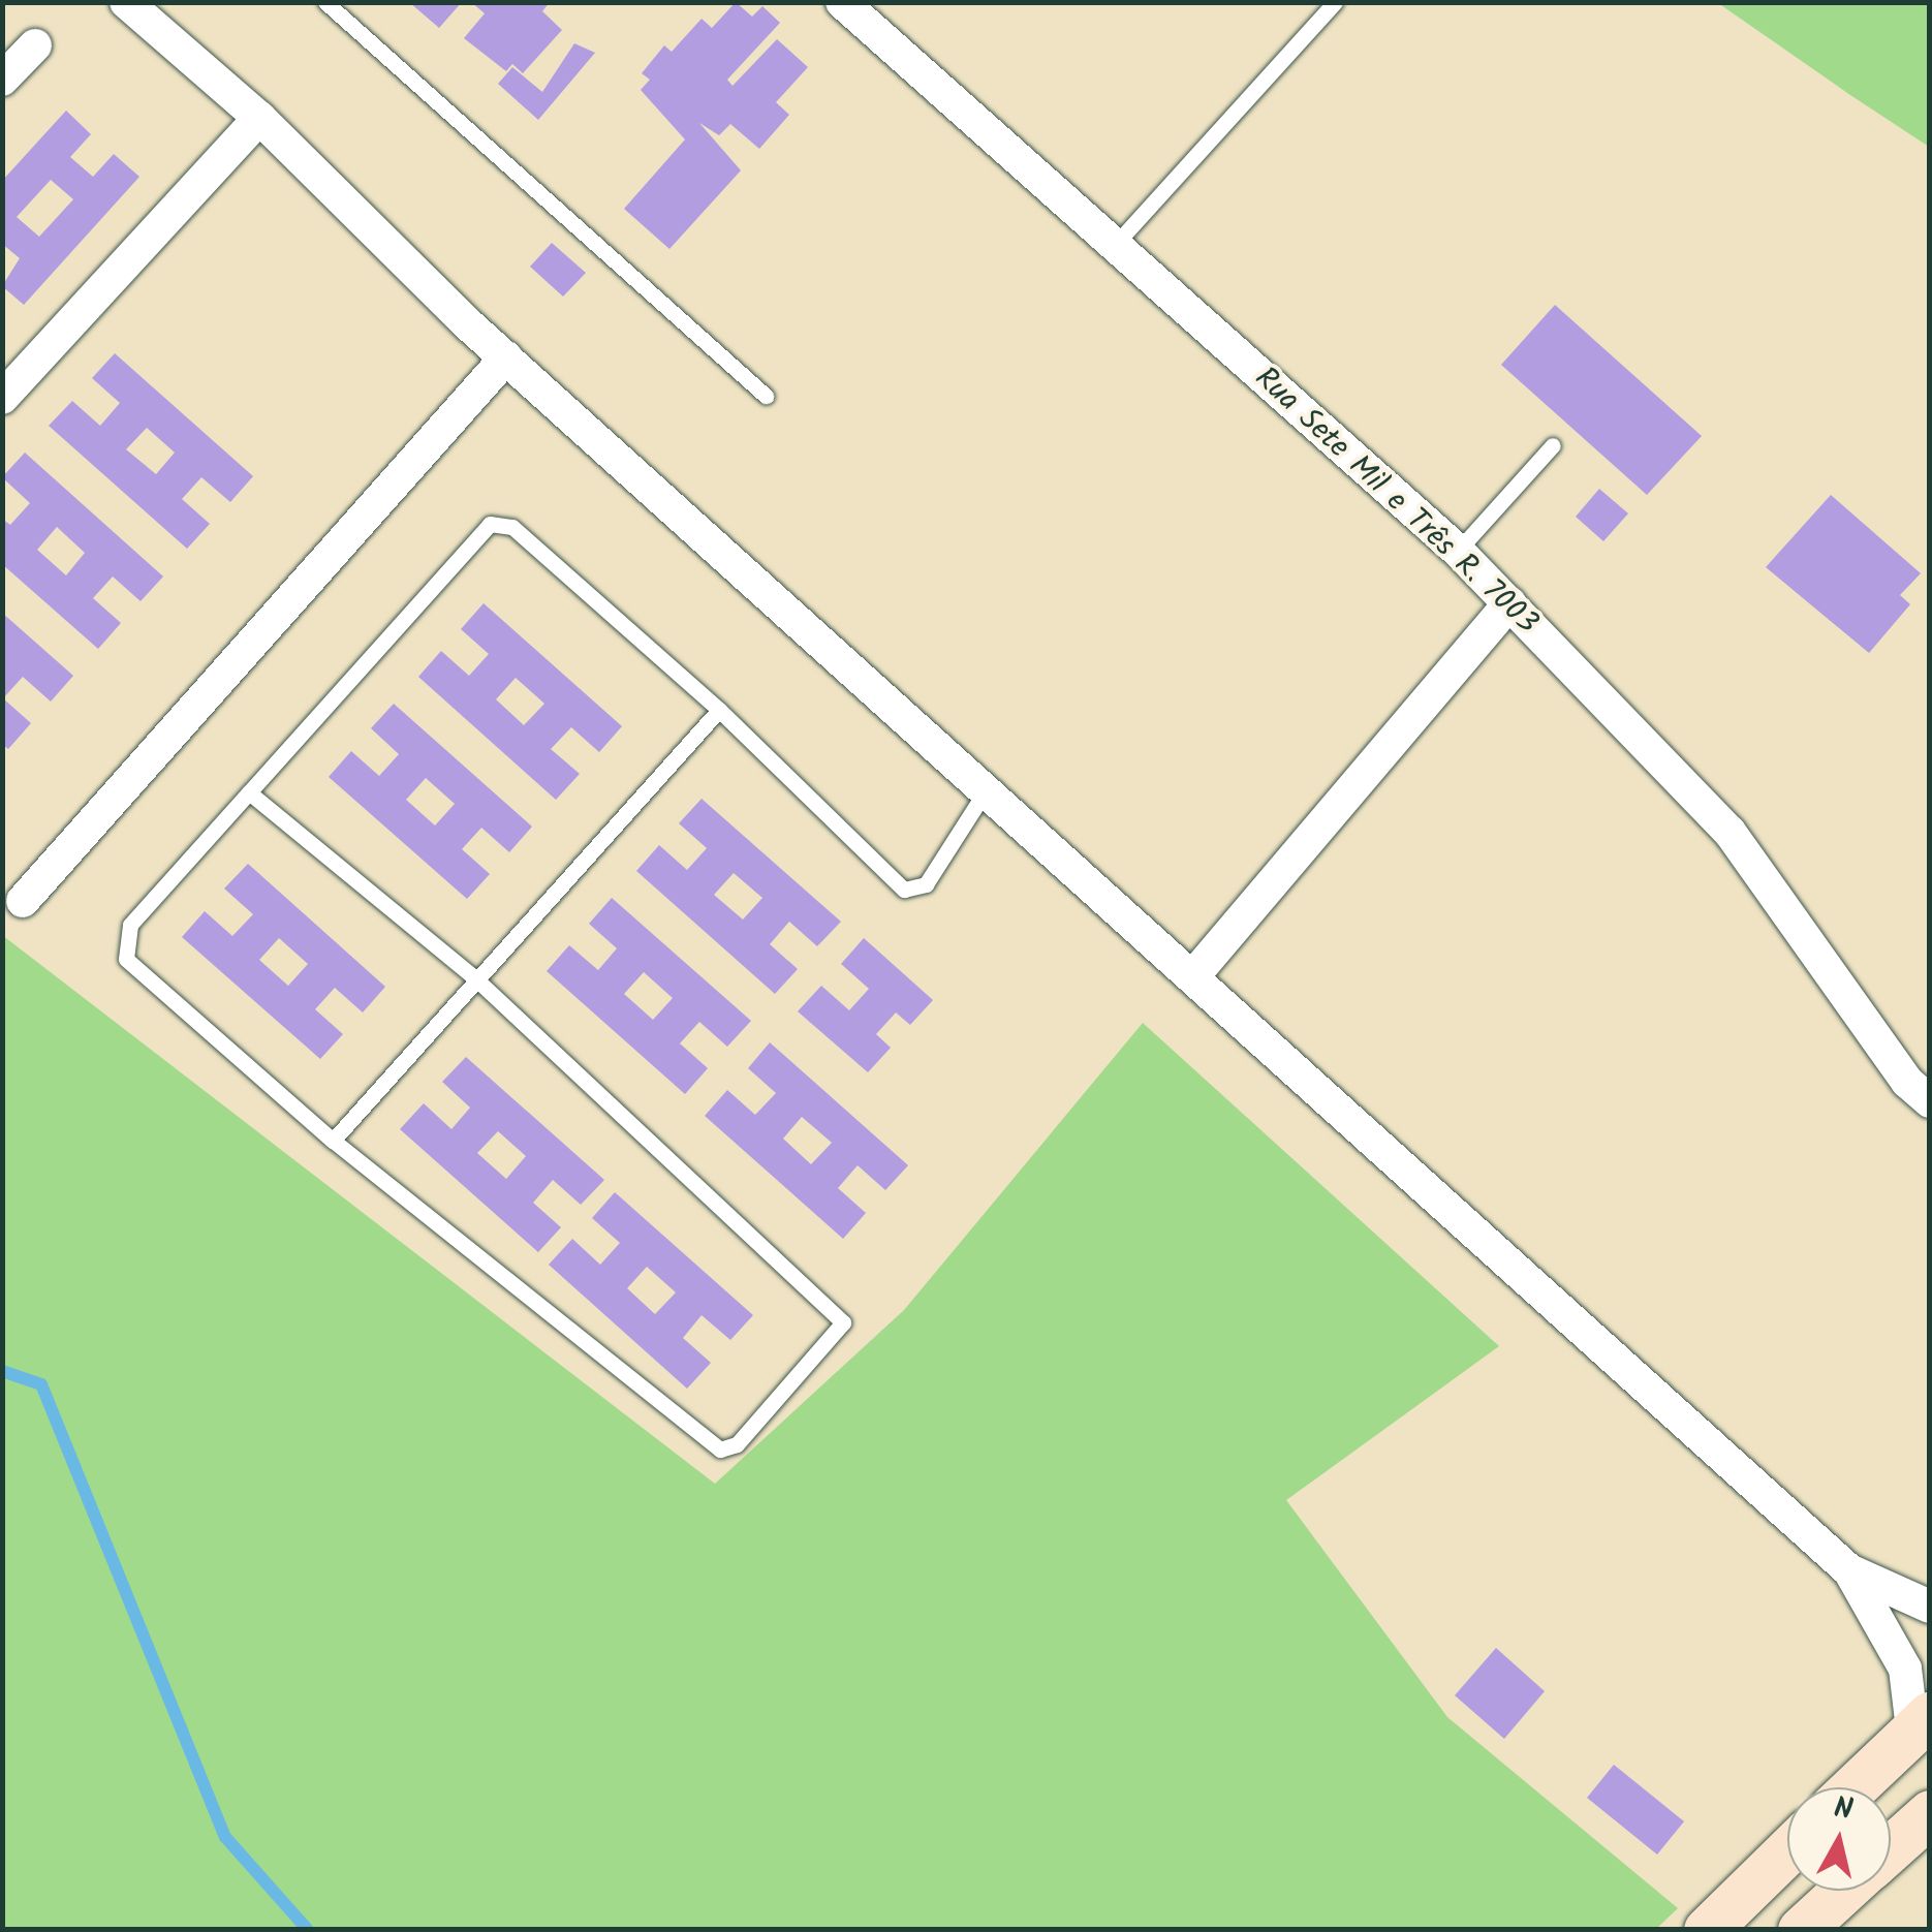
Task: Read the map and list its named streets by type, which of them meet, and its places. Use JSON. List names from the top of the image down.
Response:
{
  "streets": {
    "street": ["Rua Sete Mil e Três R. 7003"]
  },
  "north": "top"
}
